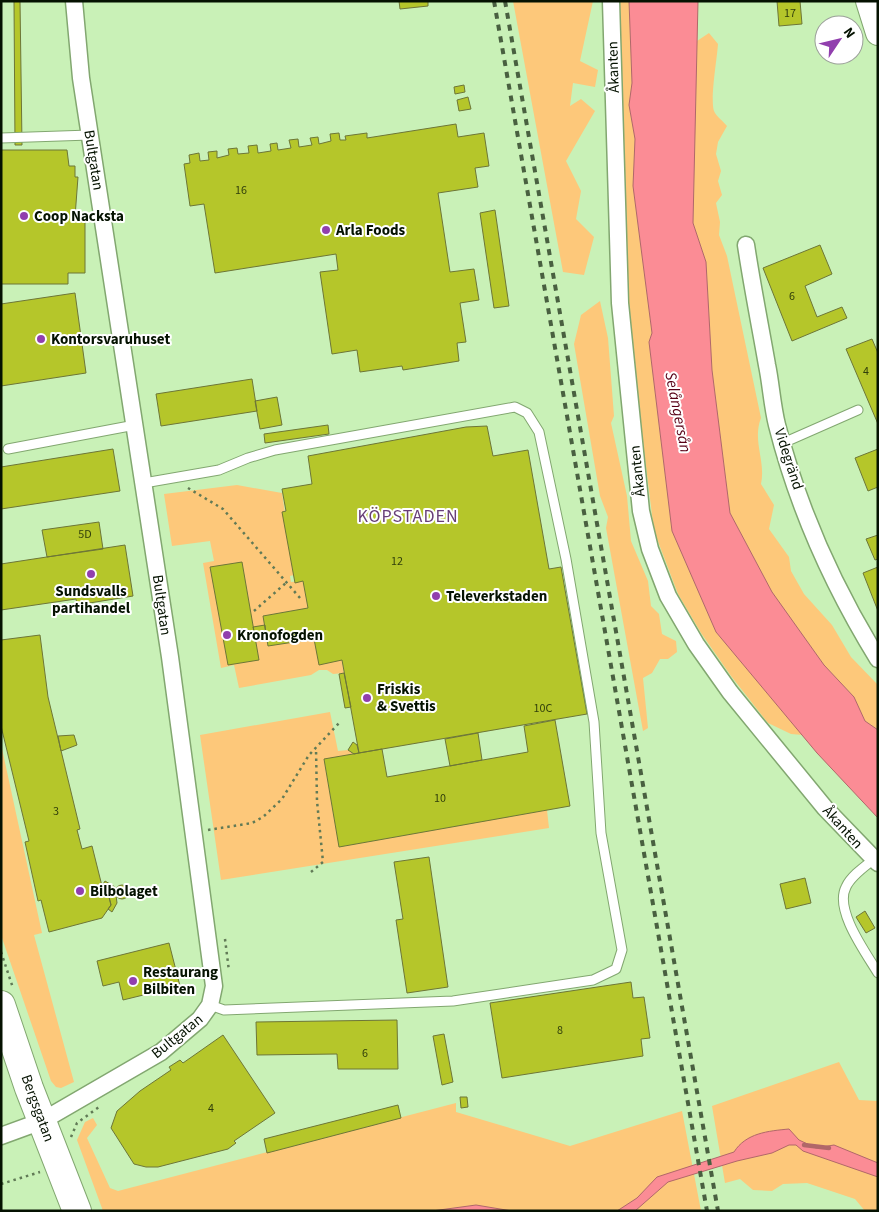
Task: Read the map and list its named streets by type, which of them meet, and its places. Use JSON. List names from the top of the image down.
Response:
{
  "streets": {
    "highway": ["Bergsgatan"],
    "street": ["Åkanten", "Bultgatan", "Videgränd"]
  },
  "crossings": [
    ["Bultgatan", "Bergsgatan"]
  ],
  "districts": ["KÖPSTADEN"],
  "water": ["Selångersån"],
  "places": [
    "Coop Nacksta",
    "Arla Foods",
    "Kontorsvaruhuset",
    "Sundsvalls partihandel",
    "Televerkstaden",
    "Kronofogden",
    "Friskis & Svettis",
    "Bilbolaget",
    "Restaurang Bilbiten"
  ],
  "house_numbers": [
    "17",
    "16",
    "6",
    "4",
    "5D",
    "12",
    "10C",
    "10",
    "3",
    "8",
    "6",
    "4"
  ],
  "north": "top right"
}
